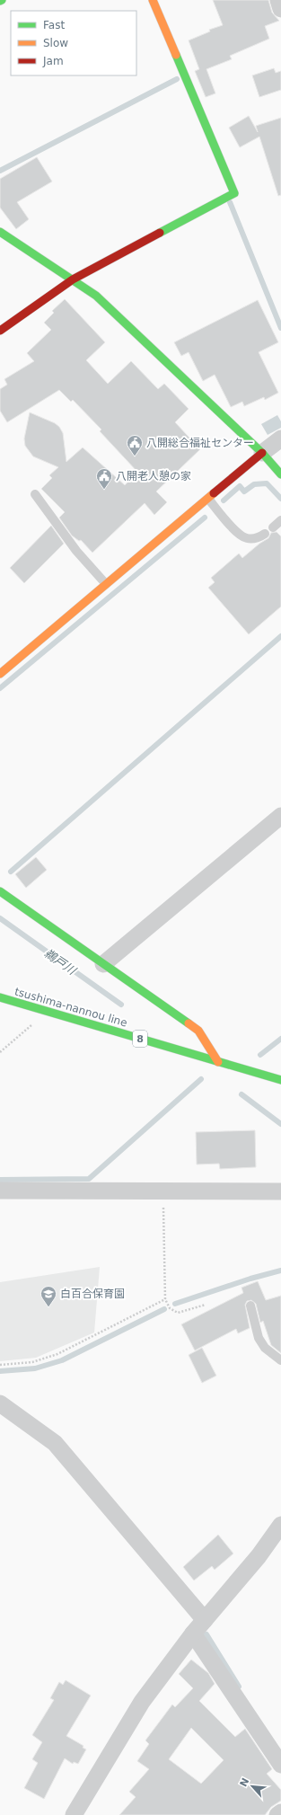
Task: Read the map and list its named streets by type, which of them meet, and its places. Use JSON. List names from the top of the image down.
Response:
{
  "streets": {
    "street": ["tsushima-nannou line", "8"]
  },
  "water": ["鵜戸川"],
  "places": {
    "public building": ["八開総合福祉センター", "八開老人憩の家"],
    "school or university": ["白百合保育園"]
  },
  "legend": ["Fast", "Slow", "Jam"],
  "north": "top left"
}
